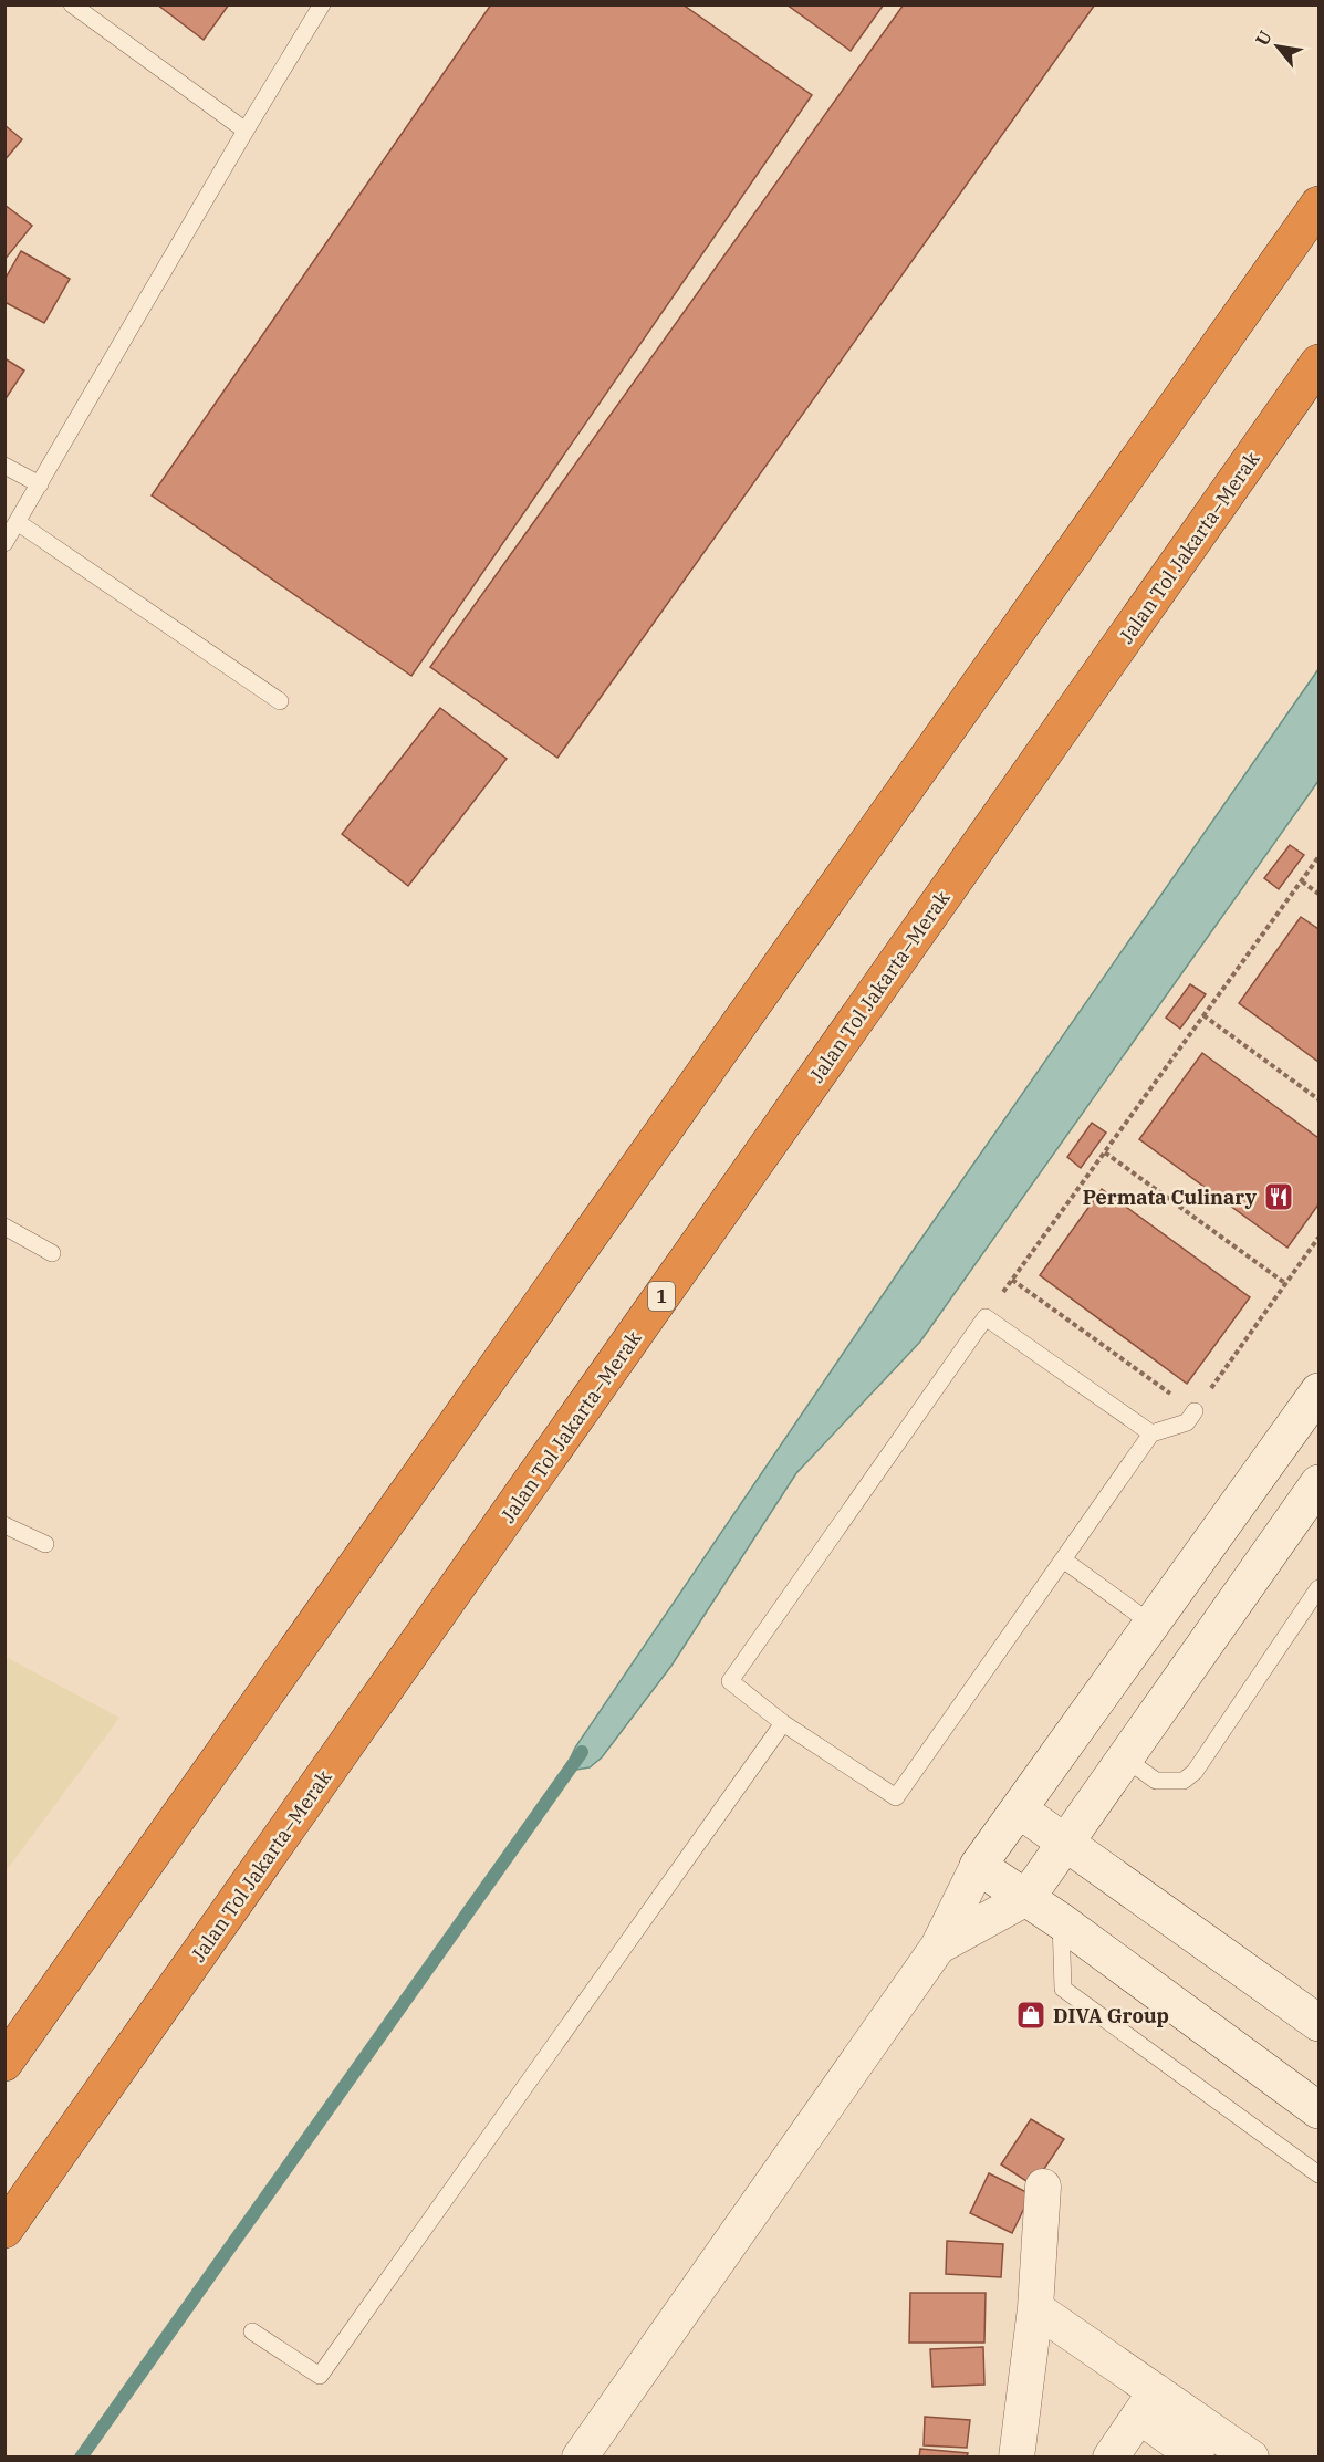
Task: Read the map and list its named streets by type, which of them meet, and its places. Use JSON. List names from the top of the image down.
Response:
{
  "streets": {
    "highway": ["Jalan Tol Jakarta–Merak", "1"]
  },
  "places": {
    "restaurant": ["Permata Culinary"],
    "shop": ["DIVA Group"]
  },
  "north": "top left"
}
